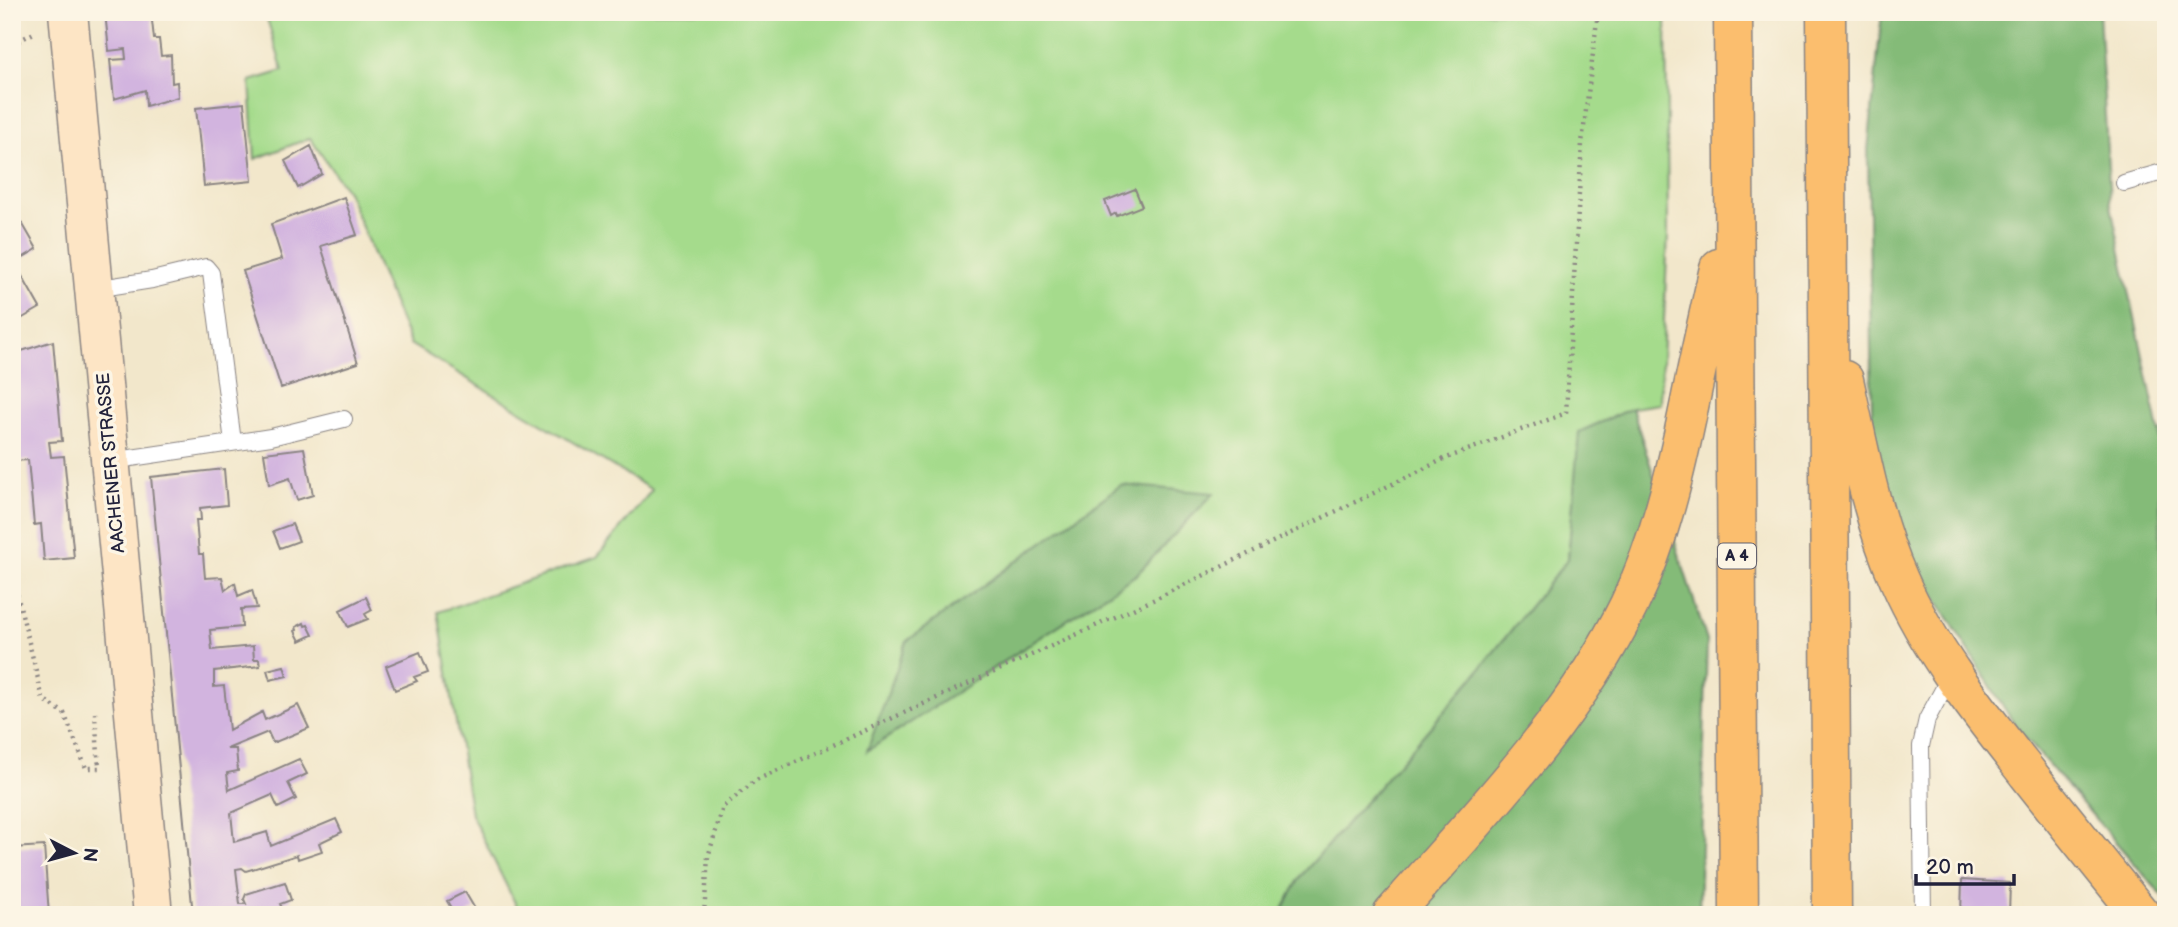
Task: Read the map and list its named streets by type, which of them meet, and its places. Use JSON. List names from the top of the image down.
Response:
{
  "streets": {
    "highway": ["A 4"],
    "main road": ["AACHENER STRASSE"]
  },
  "scale_bar": "20 m",
  "north": "right"
}
